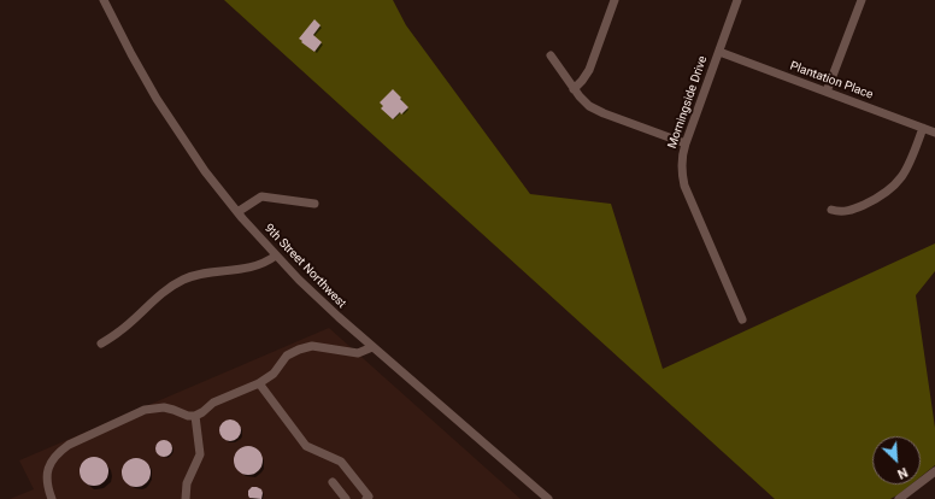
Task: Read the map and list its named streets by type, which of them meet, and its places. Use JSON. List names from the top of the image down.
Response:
{
  "streets": {
    "street": ["Plantation Place", "Morningside Drive", "9th Street Northwest"]
  },
  "crossings": [
    ["Plantation Place", "Morningside Drive"]
  ],
  "north": "bottom right"
}
